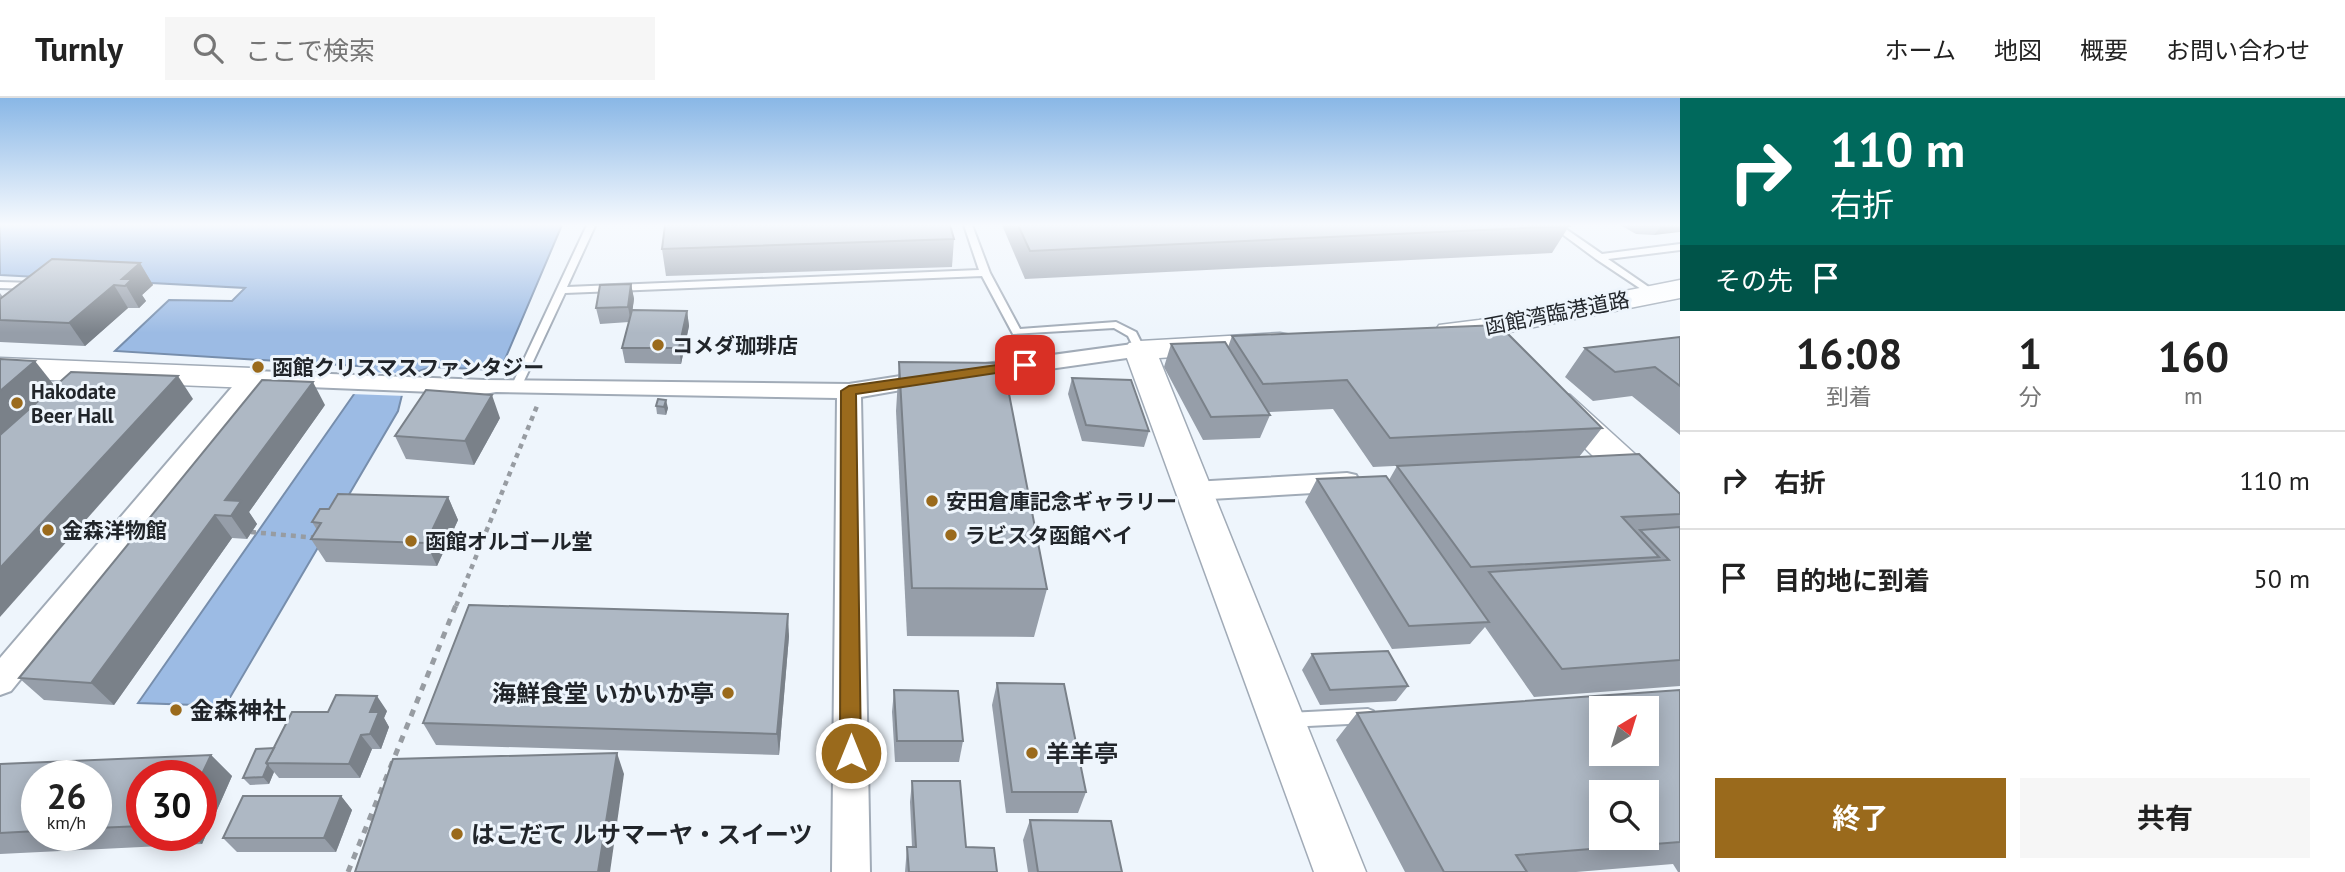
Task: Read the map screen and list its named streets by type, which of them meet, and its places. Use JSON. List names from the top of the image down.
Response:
{
  "streets": {
    "street": ["函館湾臨港道路"]
  },
  "places": [
    "コメダ珈琲店",
    "函館クリスマスファンタジー",
    "Hakodate Beer Hall",
    "安田倉庫記念ギャラリー",
    "金森洋物館",
    "ラビスタ函館ベイ",
    "函館オルゴール堂",
    "海鮮食堂 いかいか亭",
    "金森神社",
    "羊羊亭",
    "はこだて ルサマーヤ・スイーツ"
  ],
  "north": "top right",
  "page": {
    "header": "Turnly",
    "search": "ここで検索",
    "nav": [
      "ホーム",
      "地図",
      "概要",
      "お問い合わせ"
    ],
    "turn": ["110 m", "右折"],
    "then": "その先",
    "eta": [
      "16:08",
      "到着",
      "1",
      "分",
      "160",
      "m"
    ],
    "list": [
      {
        "name": "右折",
        "value": "110 m"
      },
      {
        "name": "目的地に到着",
        "value": "50 m"
      }
    ],
    "speed": "26 km/h",
    "limit": "30",
    "buttons": ["終了", "共有"]
  }
}
